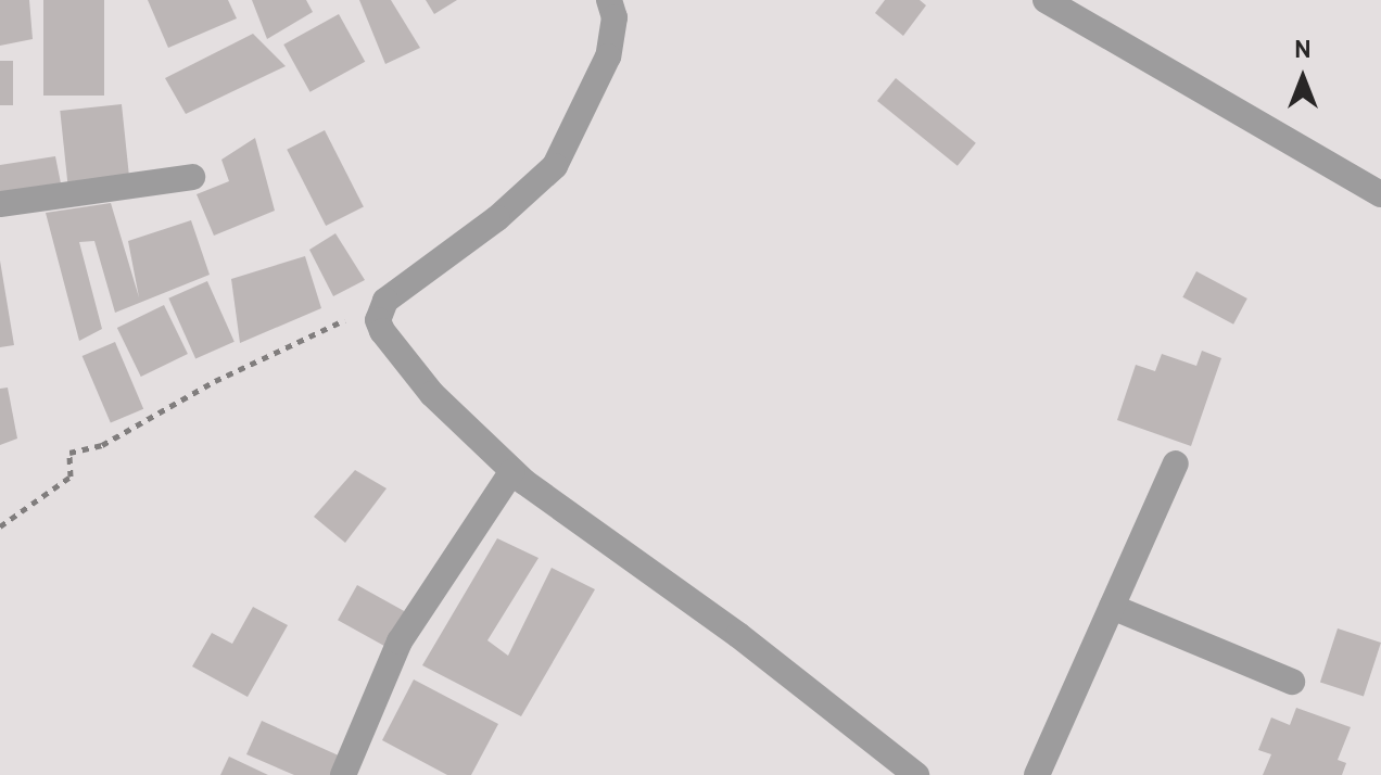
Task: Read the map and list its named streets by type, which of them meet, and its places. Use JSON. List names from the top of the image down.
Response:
{
  "north": "top"
}
